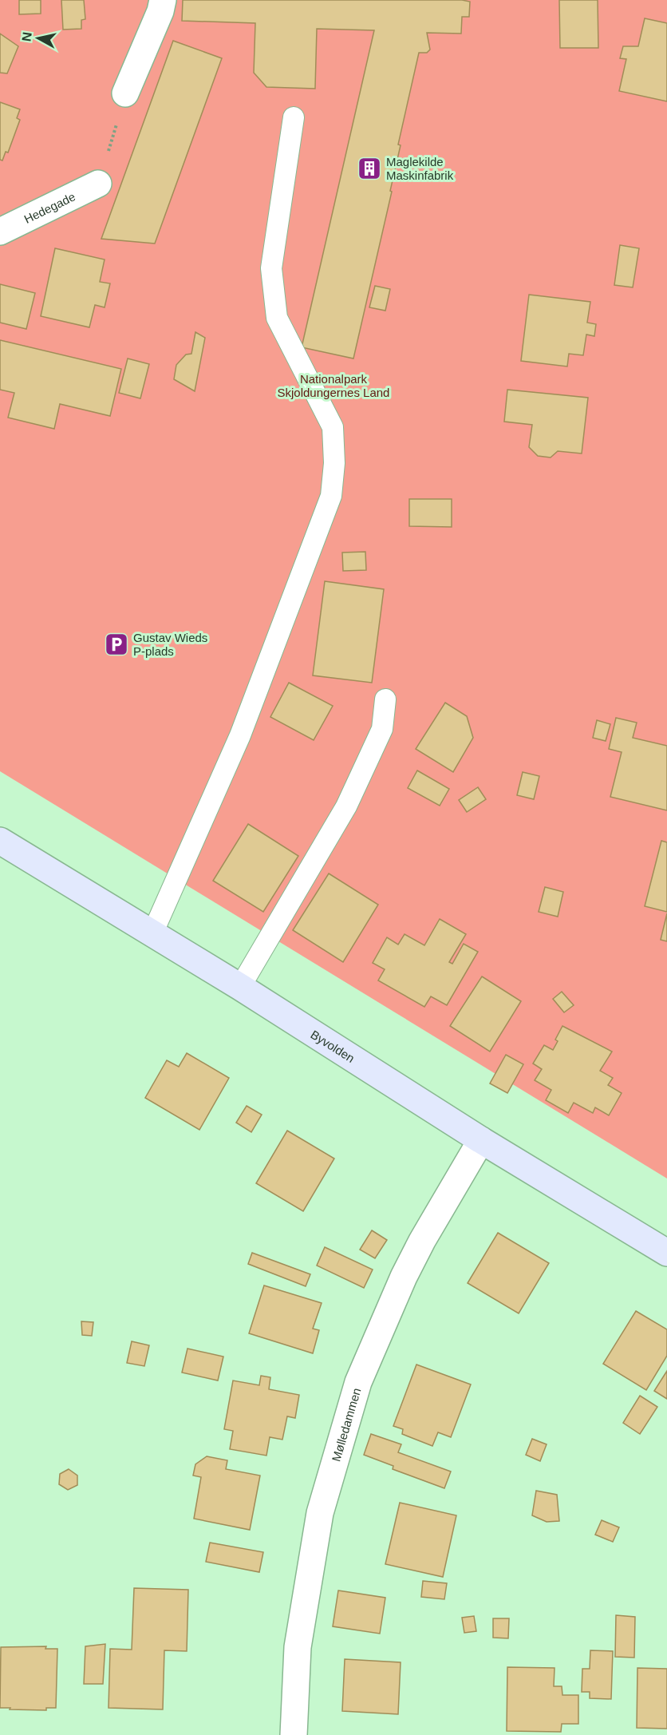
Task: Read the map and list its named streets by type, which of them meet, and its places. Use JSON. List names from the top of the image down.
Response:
{
  "streets": {
    "main road": ["Byvolden"],
    "street": ["Hedegade", "Mølledammen"]
  },
  "crossings": [
    ["Byvolden", "Mølledammen"]
  ],
  "parks": ["Nationalpark Skjoldungernes Land"],
  "places": {
    "building": ["Maglekilde Maskinfabrik"],
    "parking": ["Gustav Wieds P-plads"]
  },
  "north": "left"
}
